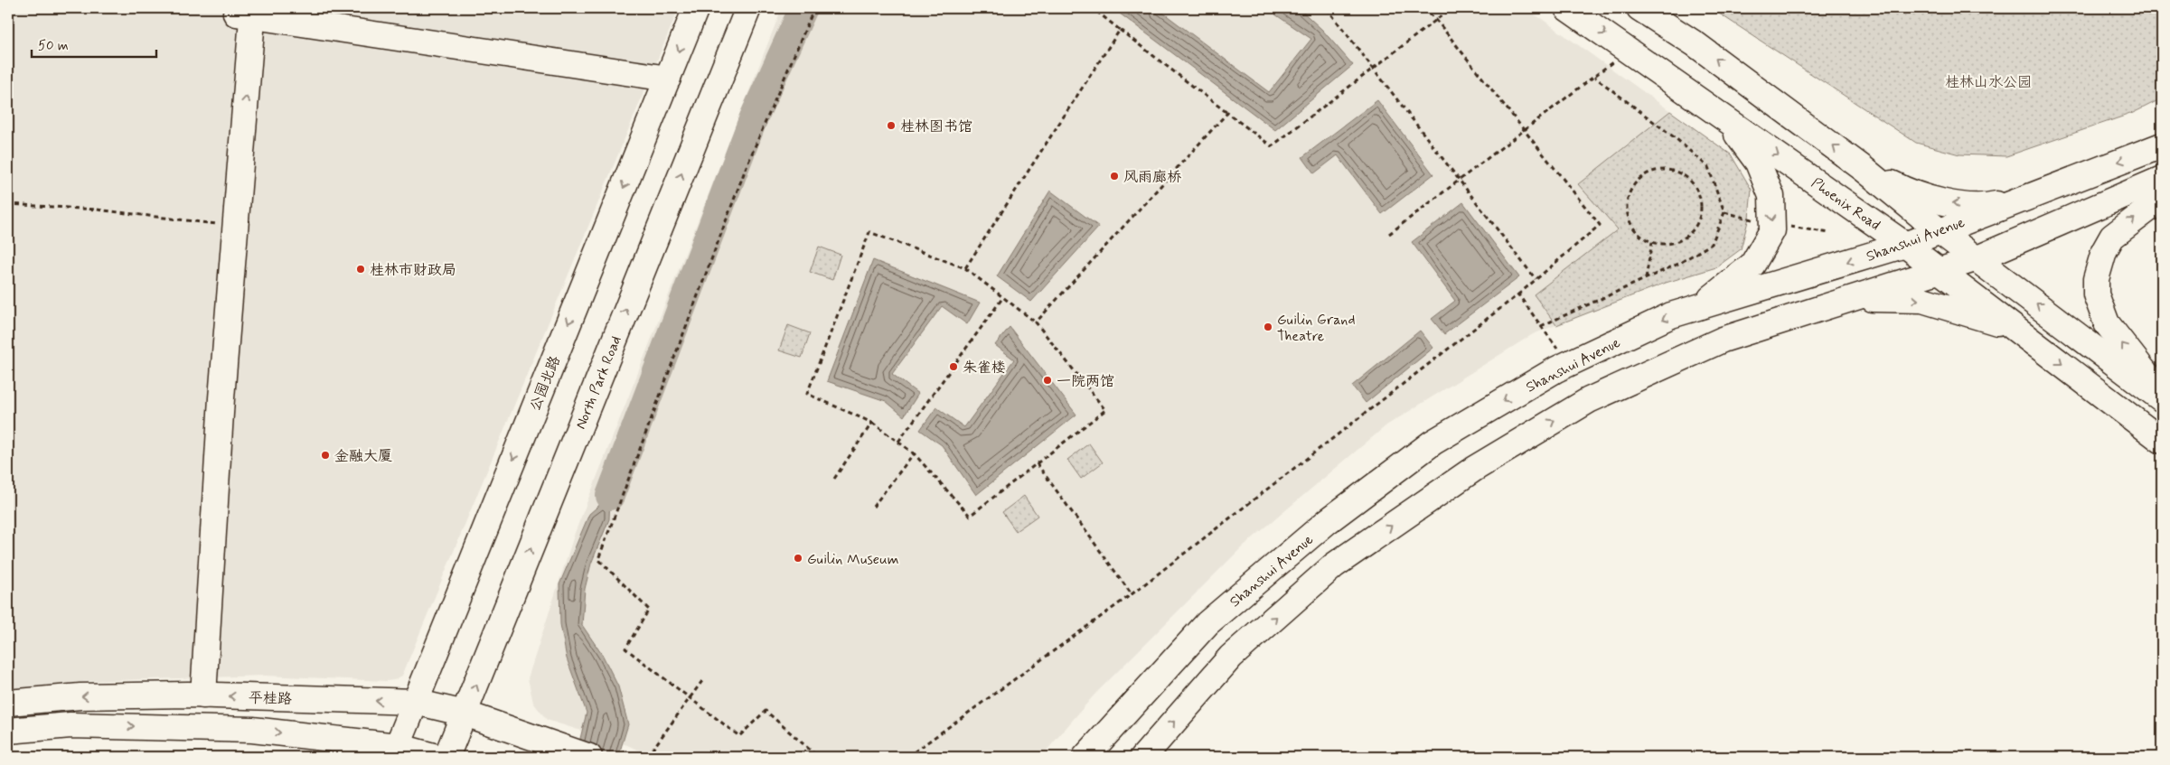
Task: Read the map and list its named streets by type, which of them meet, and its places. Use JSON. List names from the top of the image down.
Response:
{
  "streets": {
    "main road": [
      "Phoenix Road",
      "Shanshui Avenue",
      "North Park Road",
      "公园北路",
      "平桂路"
    ]
  },
  "crossings": [
    ["Phoenix Road", "Shanshui Avenue"],
    ["North Park Road", "平桂路"],
    ["公园北路", "平桂路"]
  ],
  "one_way": ["North Park Road", "公园北路"],
  "parks": ["桂林山水公园"],
  "places": [
    "桂林图书馆",
    "风雨廊桥",
    "桂林市财政局",
    "Guilin Grand Theatre",
    "朱雀楼",
    "一院两馆",
    "金融大厦",
    "Guilin Museum"
  ],
  "scale_bar": "50 m"
}
